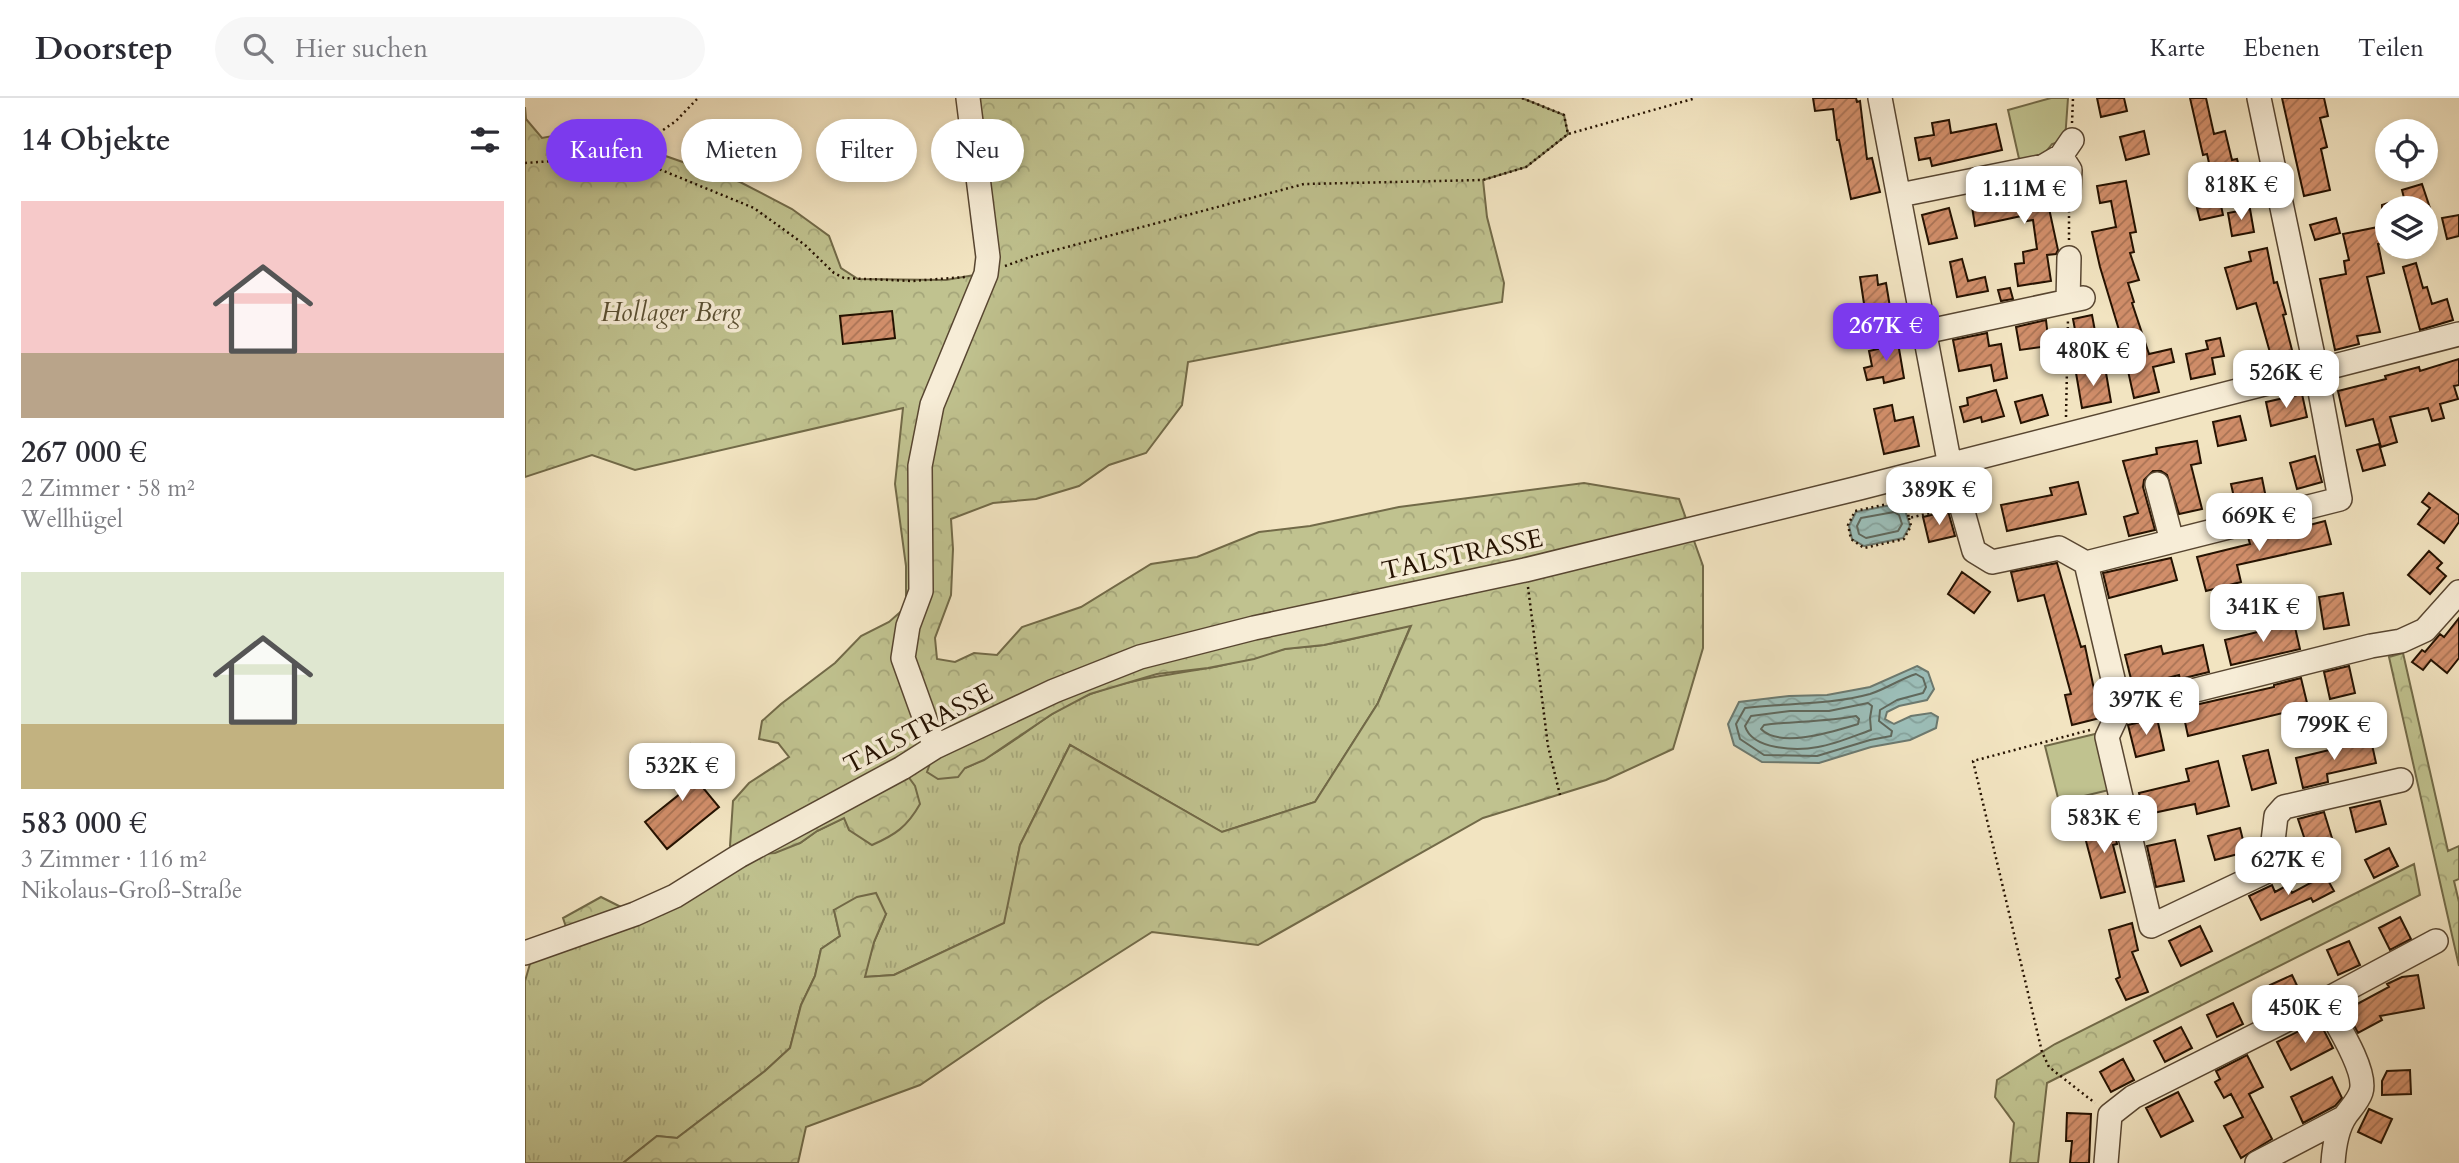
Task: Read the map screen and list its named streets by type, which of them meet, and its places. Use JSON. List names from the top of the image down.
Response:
{
  "streets": {
    "street": ["TALSTRASSE"]
  },
  "parks": ["Hollager Berg"],
  "page": {
    "header": "Doorstep",
    "search": "Hier suchen",
    "nav": ["Karte", "Ebenen", "Teilen"],
    "heading": "14 Objekte",
    "chip": [
      "Kaufen",
      "Mieten",
      "Filter",
      "Neu"
    ],
    "price": [
      "818K €",
      "1.11M €",
      "267K €",
      "480K €",
      "526K €",
      "389K €",
      "669K €",
      "341K €",
      "397K €",
      "799K €",
      "532K €",
      "583K €",
      "627K €",
      "450K €"
    ],
    "list": [
      {
        "name": "267 000 €",
        "note": "2 Zimmer · 58 m² · Wellhügel"
      },
      {
        "name": "583 000 €",
        "note": "3 Zimmer · 116 m² · Nikolaus-Groß-Straße"
      }
    ]
  }
}
